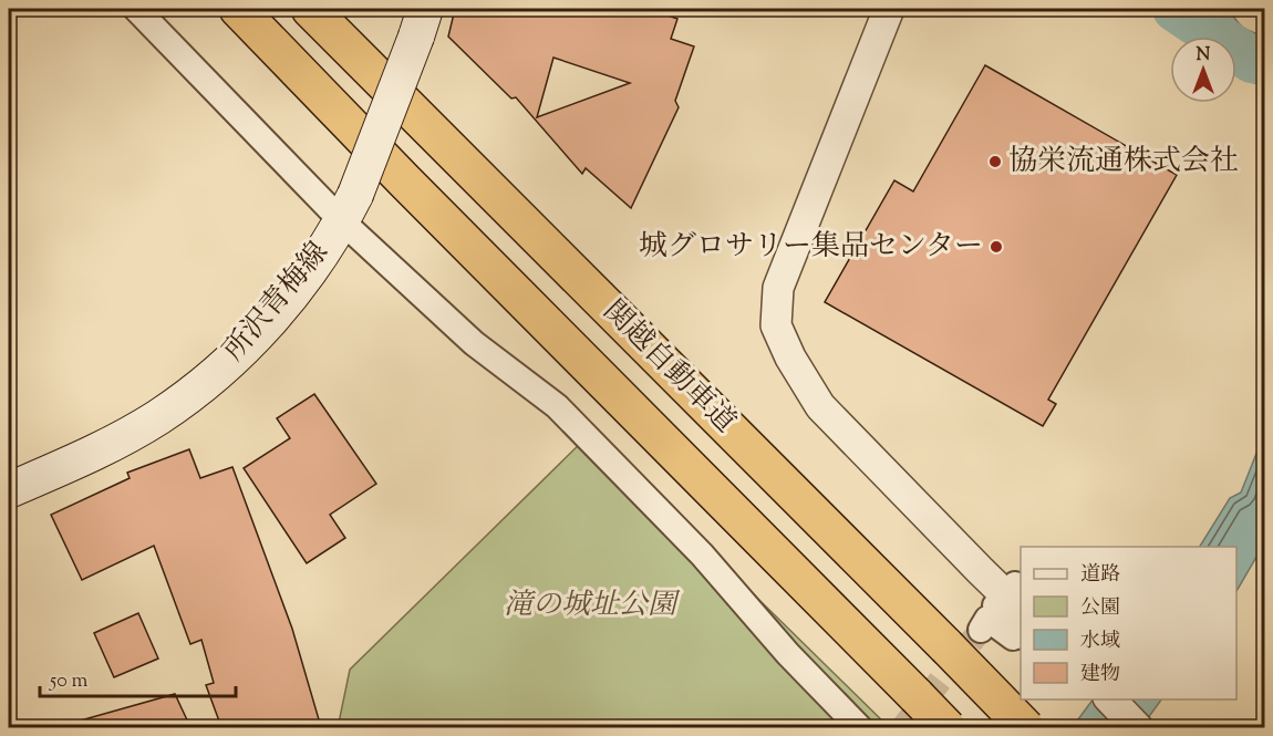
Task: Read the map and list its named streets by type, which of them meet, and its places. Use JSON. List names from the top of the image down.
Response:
{
  "streets": {
    "highway": ["関越自動車道"],
    "main road": ["所沢青梅線"]
  },
  "parks": ["滝の城址公園"],
  "places": ["協栄流通株式会社", "城グロサリー集品センター"],
  "legend": [
    "道路",
    "公園",
    "水域",
    "建物"
  ],
  "scale_bar": "50 m",
  "north": "top"
}
